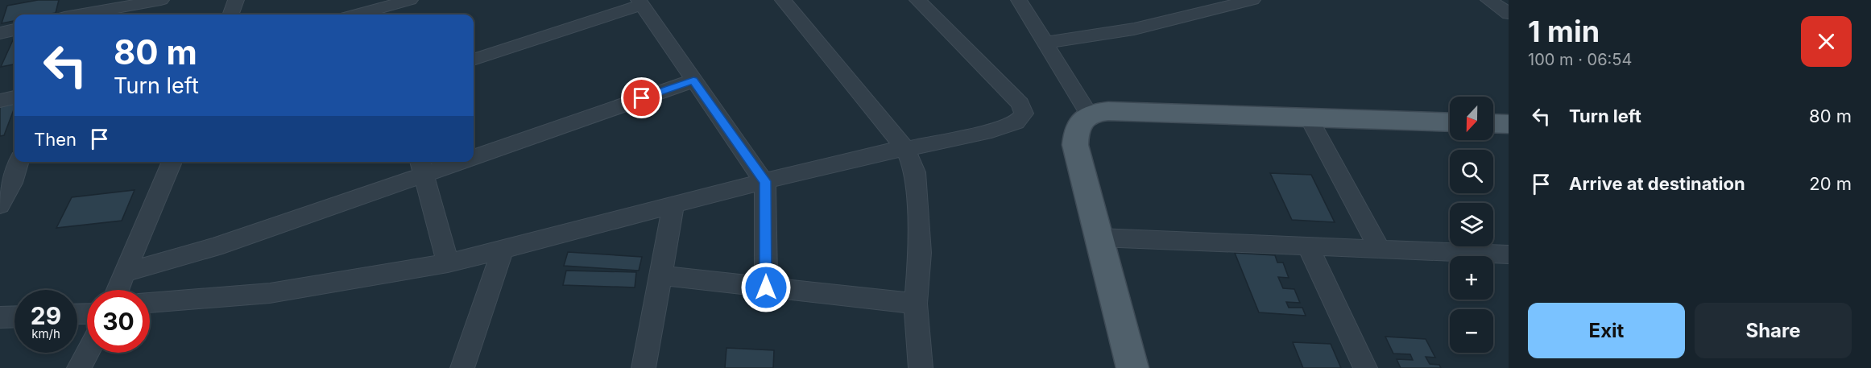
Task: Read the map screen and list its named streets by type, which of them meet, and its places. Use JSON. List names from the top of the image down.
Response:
{
  "north": "bottom",
  "page": {
    "heading": ["1 min", "100 m · 06:54"],
    "turn": ["80 m", "Turn left"],
    "list": [
      {
        "name": "Turn left",
        "value": "80 m"
      },
      {
        "name": "Arrive at destination",
        "value": "20 m"
      }
    ],
    "map_buttons": ["+", "−"],
    "then": "Then",
    "speed": "29 km/h",
    "limit": "30",
    "buttons": ["Exit", "Share"]
  }
}
